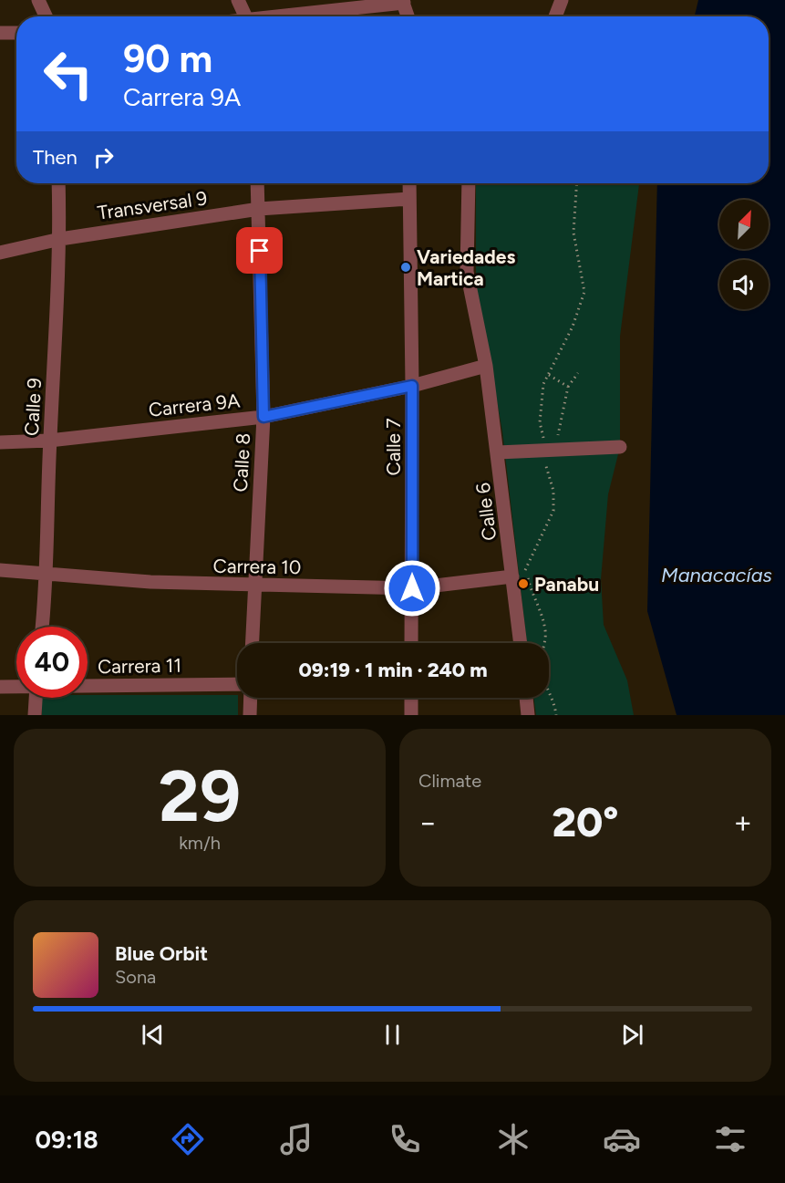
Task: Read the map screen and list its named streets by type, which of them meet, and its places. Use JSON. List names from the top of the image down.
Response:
{
  "streets": {
    "street": [
      "Transversal 9",
      "Carrera 9A",
      "Calle 9",
      "Calle 7",
      "Calle 8",
      "Calle 6",
      "Carrera 10",
      "Carrera 11"
    ]
  },
  "crossings": [
    ["Transversal 9", "Calle 9"],
    ["Transversal 9", "Calle 7"],
    ["Transversal 9", "Calle 8"],
    ["Carrera 9A", "Calle 9"],
    ["Carrera 9A", "Calle 7"],
    ["Carrera 9A", "Calle 8"],
    ["Carrera 9A", "Calle 6"],
    ["Calle 9", "Carrera 10"],
    ["Calle 7", "Carrera 10"],
    ["Calle 8", "Carrera 10"],
    ["Calle 6", "Carrera 10"]
  ],
  "water": ["Manacacías"],
  "places": ["Variedades Martica", "Panabu"],
  "north": "top right",
  "page": {
    "turn": ["90 m", "Carrera 9A"],
    "then": "Then",
    "limit": "40",
    "trip": "09:19 · 1 min · 240 m",
    "tile": [
      ["29", "km/h"],
      "Climate"
    ],
    "heat": ["−", "20°", "+"],
    "song": ["Blue Orbit", "Sona"],
    "tabs": "09:18"
  }
}
